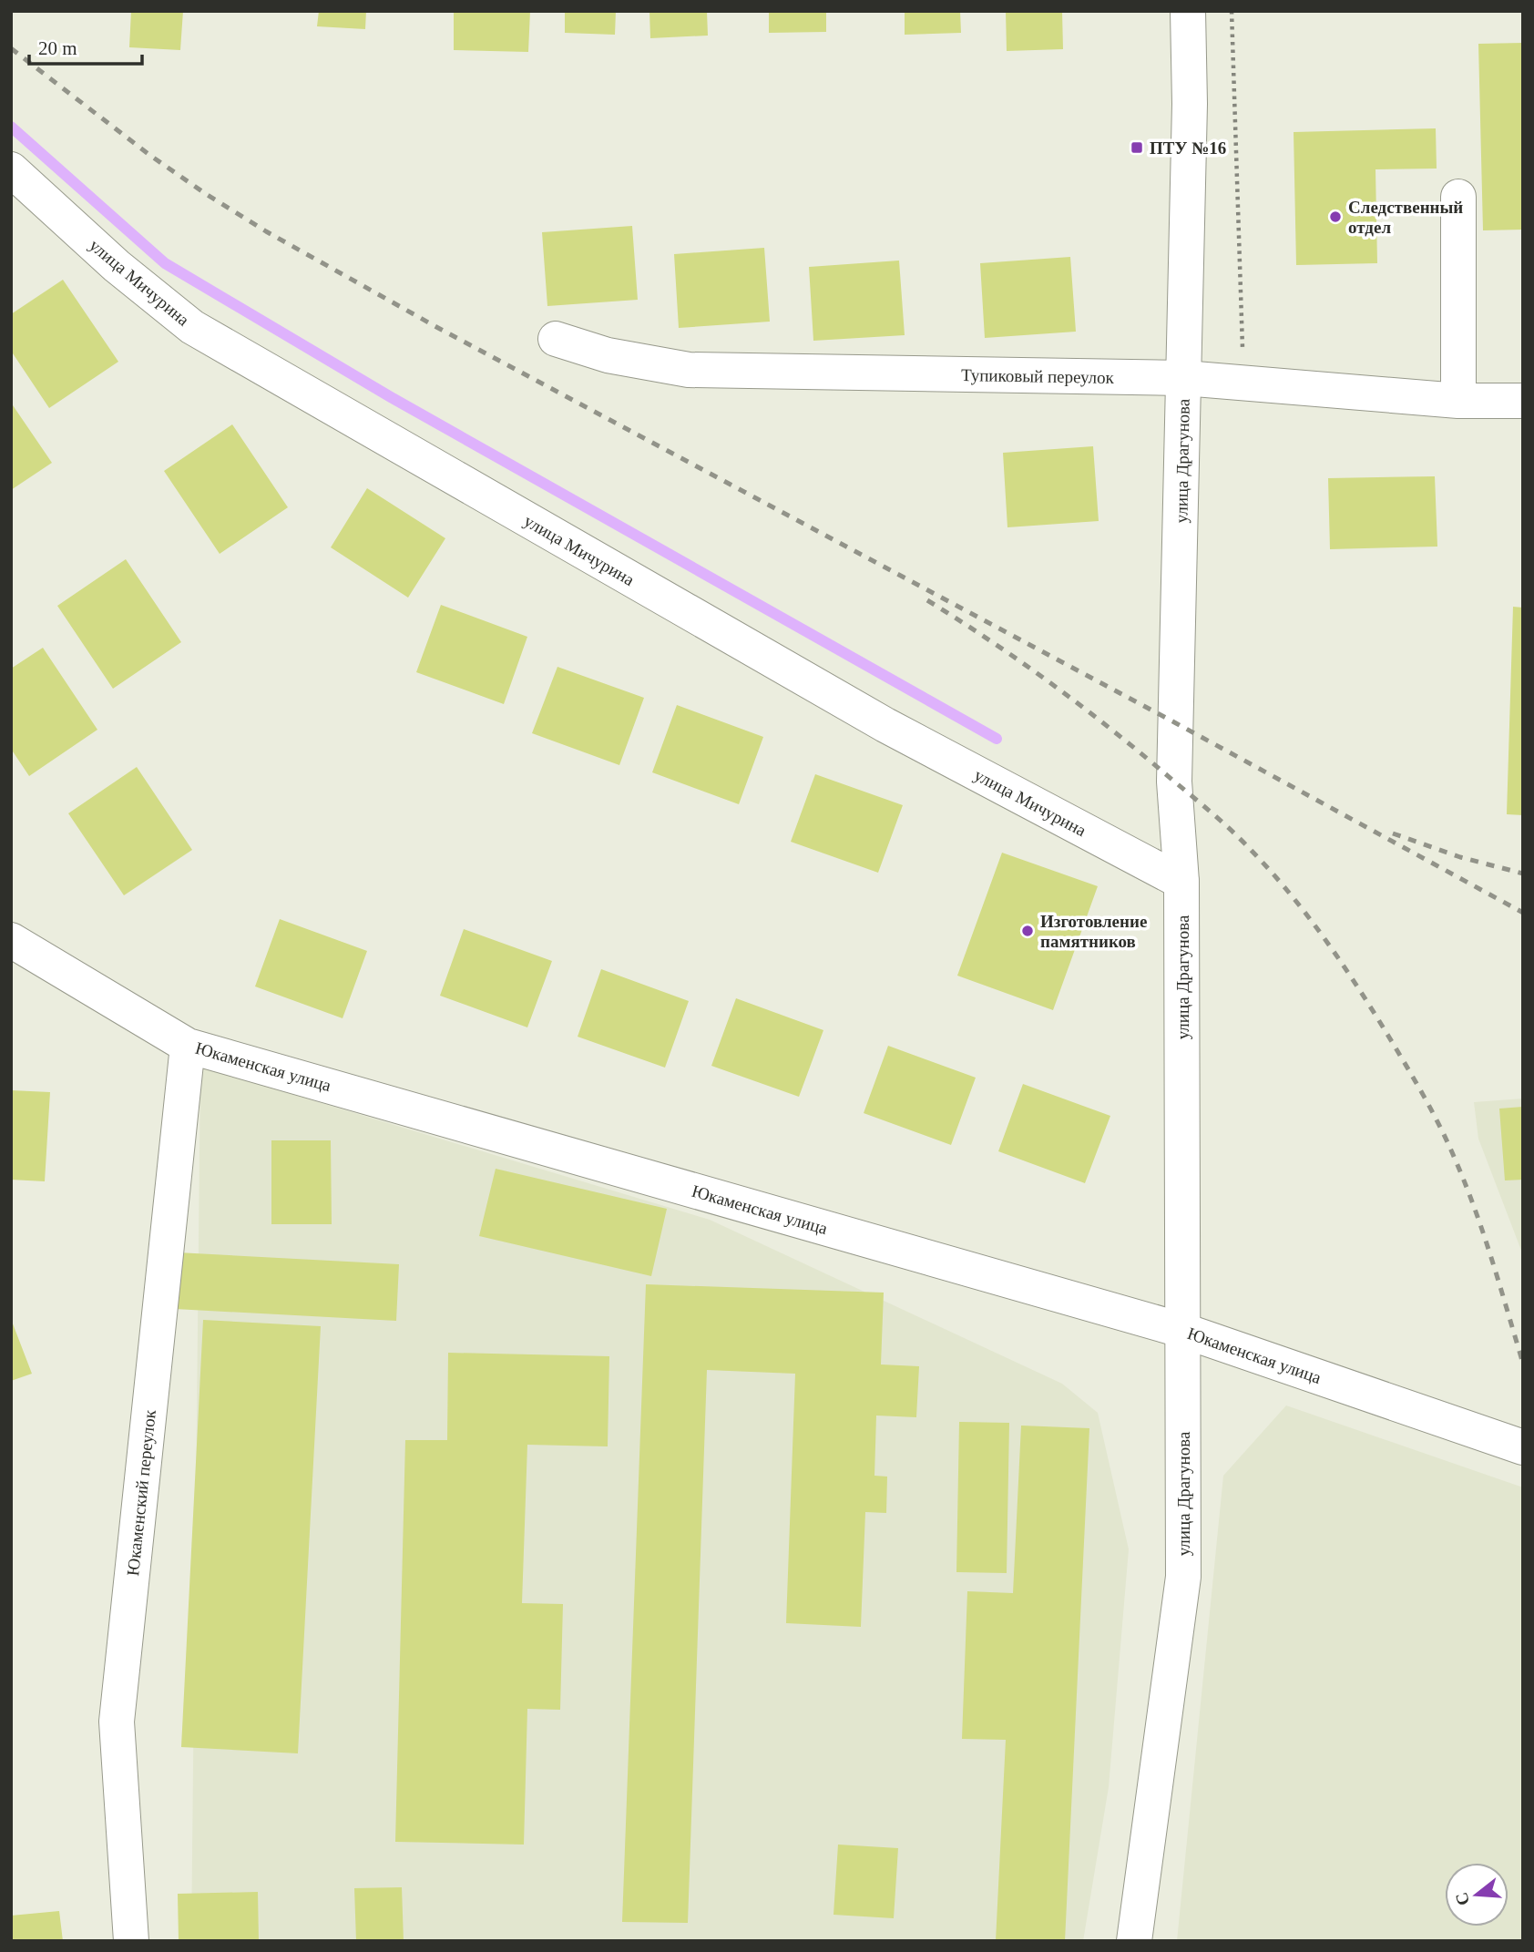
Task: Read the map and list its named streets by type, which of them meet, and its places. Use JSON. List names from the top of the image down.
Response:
{
  "streets": {
    "street": [
      "улица Мичурина",
      "Тупиковый переулок",
      "улица Драгунова",
      "Юкаменская улица",
      "Юкаменский переулок"
    ]
  },
  "crossings": [
    ["улица Мичурина", "улица Драгунова"],
    ["Тупиковый переулок", "улица Драгунова"],
    ["улица Драгунова", "Юкаменская улица"],
    ["Юкаменская улица", "Юкаменский переулок"]
  ],
  "places": {
    "transit": ["ПТУ №16"],
    "other": ["Следственный отдел", "Изготовление памятников"]
  },
  "scale_bar": "20 m",
  "north": "left"
}
